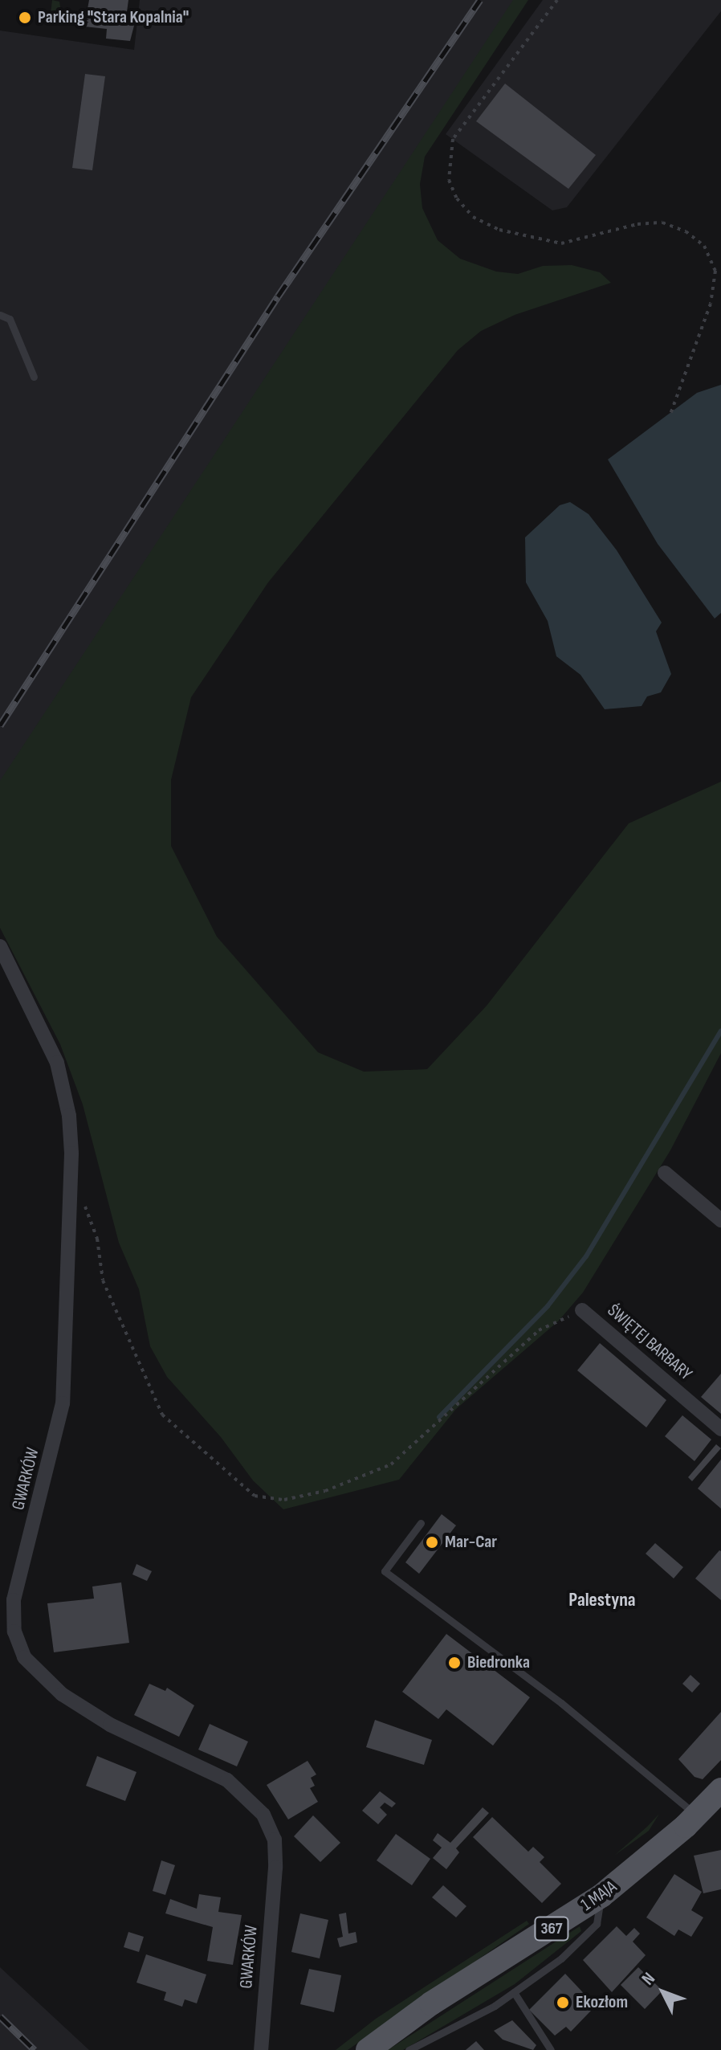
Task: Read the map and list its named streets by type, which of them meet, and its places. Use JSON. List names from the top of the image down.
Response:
{
  "streets": {
    "main road": ["1 MAJA", "367"],
    "street": ["ŚWIĘTEJ BARBARY", "GWARKÓW"]
  },
  "districts": ["Palestyna"],
  "places": [
    "Parking \"Stara Kopalnia\"",
    "Mar-Car",
    "Biedronka",
    "Ekozłom"
  ],
  "north": "top left"
}
